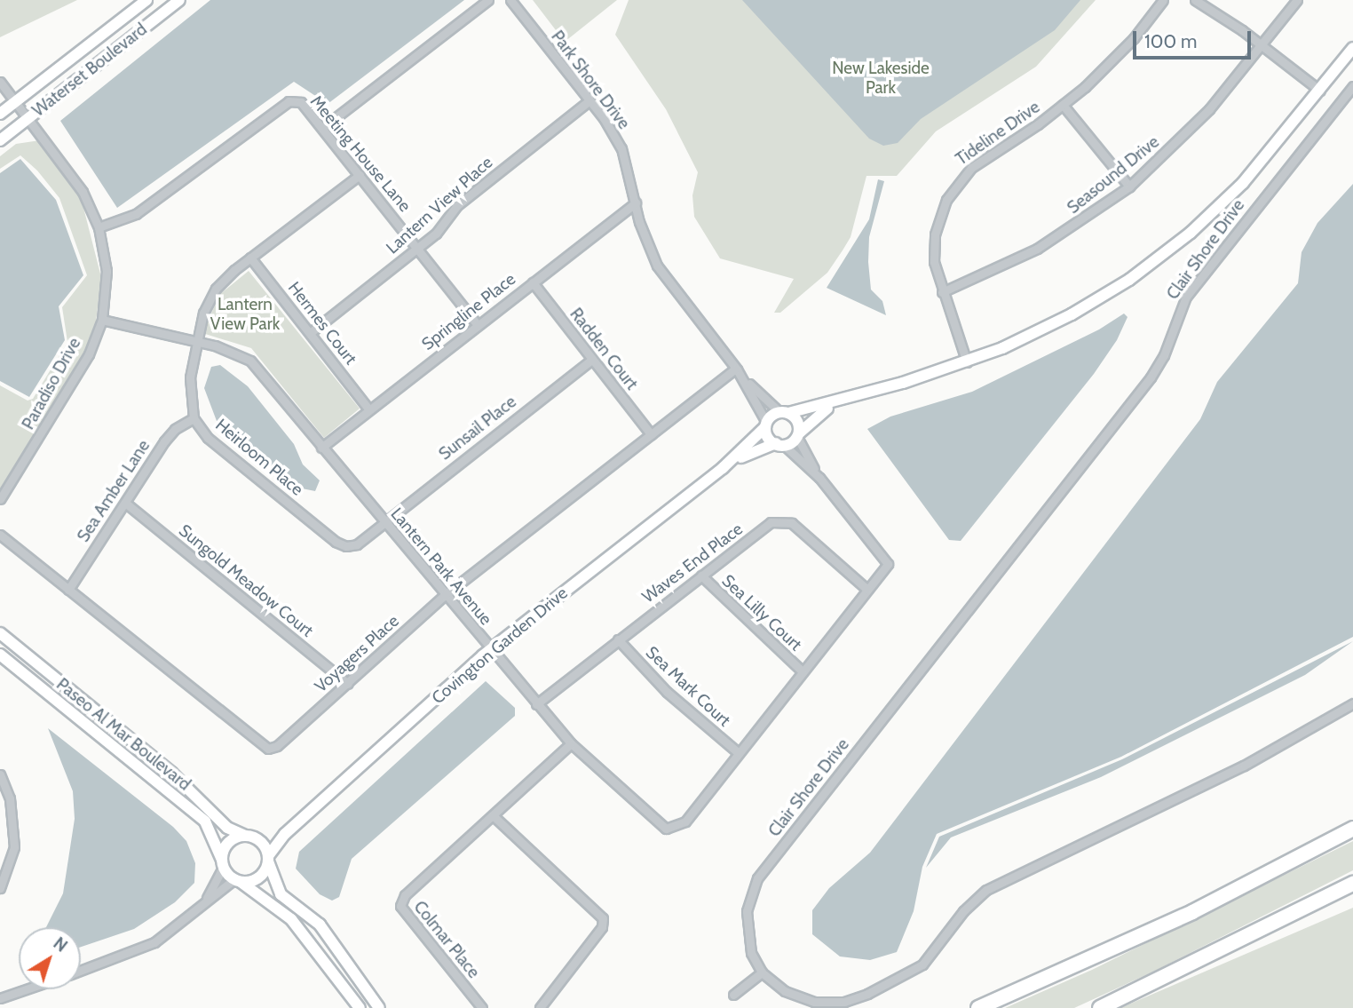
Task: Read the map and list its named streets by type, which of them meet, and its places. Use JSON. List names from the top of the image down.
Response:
{
  "streets": {
    "street": [
      "Waterset Boulevard",
      "Park Shore Drive",
      "Tideline Drive",
      "Meeting House Lane",
      "Seasound Drive",
      "Lantern View Place",
      "Clair Shore Drive",
      "Springline Place",
      "Hermes Court",
      "Radden Court",
      "Paradiso Drive",
      "Sunsail Place",
      "Heirloom Place",
      "Sea Amber Lane",
      "Waves End Place",
      "Lantern Park Avenue",
      "Sungold Meadow Court",
      "Sea Lilly Court",
      "Covington Garden Drive",
      "Voyagers Place",
      "Sea Mark Court",
      "Paseo Al Mar Boulevard",
      "Colmar Place"
    ]
  },
  "crossings": [
    ["Waterset Boulevard", "Paradiso Drive"],
    ["Park Shore Drive", "Lantern View Place"],
    ["Park Shore Drive", "Springline Place"],
    ["Park Shore Drive", "Covington Garden Drive"],
    ["Park Shore Drive", "Voyagers Place"],
    ["Tideline Drive", "Seasound Drive"],
    ["Tideline Drive", "Covington Garden Drive"],
    ["Meeting House Lane", "Lantern View Place"],
    ["Meeting House Lane", "Springline Place"],
    ["Meeting House Lane", "Paradiso Drive"],
    ["Meeting House Lane", "Heirloom Place"],
    ["Lantern View Place", "Hermes Court"],
    ["Springline Place", "Hermes Court"],
    ["Springline Place", "Radden Court"],
    ["Springline Place", "Lantern Park Avenue"],
    ["Hermes Court", "Heirloom Place"],
    ["Radden Court", "Sunsail Place"],
    ["Radden Court", "Voyagers Place"],
    ["Paradiso Drive", "Lantern Park Avenue"],
    ["Sunsail Place", "Heirloom Place"],
    ["Sunsail Place", "Lantern Park Avenue"],
    ["Heirloom Place", "Sea Amber Lane"],
    ["Heirloom Place", "Lantern Park Avenue"],
    ["Sea Amber Lane", "Sungold Meadow Court"],
    ["Sea Amber Lane", "Voyagers Place"],
    ["Waves End Place", "Lantern Park Avenue"],
    ["Waves End Place", "Sea Lilly Court"],
    ["Waves End Place", "Sea Mark Court"],
    ["Lantern Park Avenue", "Sea Lilly Court"],
    ["Lantern Park Avenue", "Covington Garden Drive"],
    ["Lantern Park Avenue", "Voyagers Place"],
    ["Lantern Park Avenue", "Sea Mark Court"],
    ["Lantern Park Avenue", "Colmar Place"],
    ["Sungold Meadow Court", "Voyagers Place"],
    ["Covington Garden Drive", "Paseo Al Mar Boulevard"]
  ],
  "parks": ["New Lakeside Park", "Lantern View Park"],
  "scale_bar": "100 m",
  "north": "top right"
}
